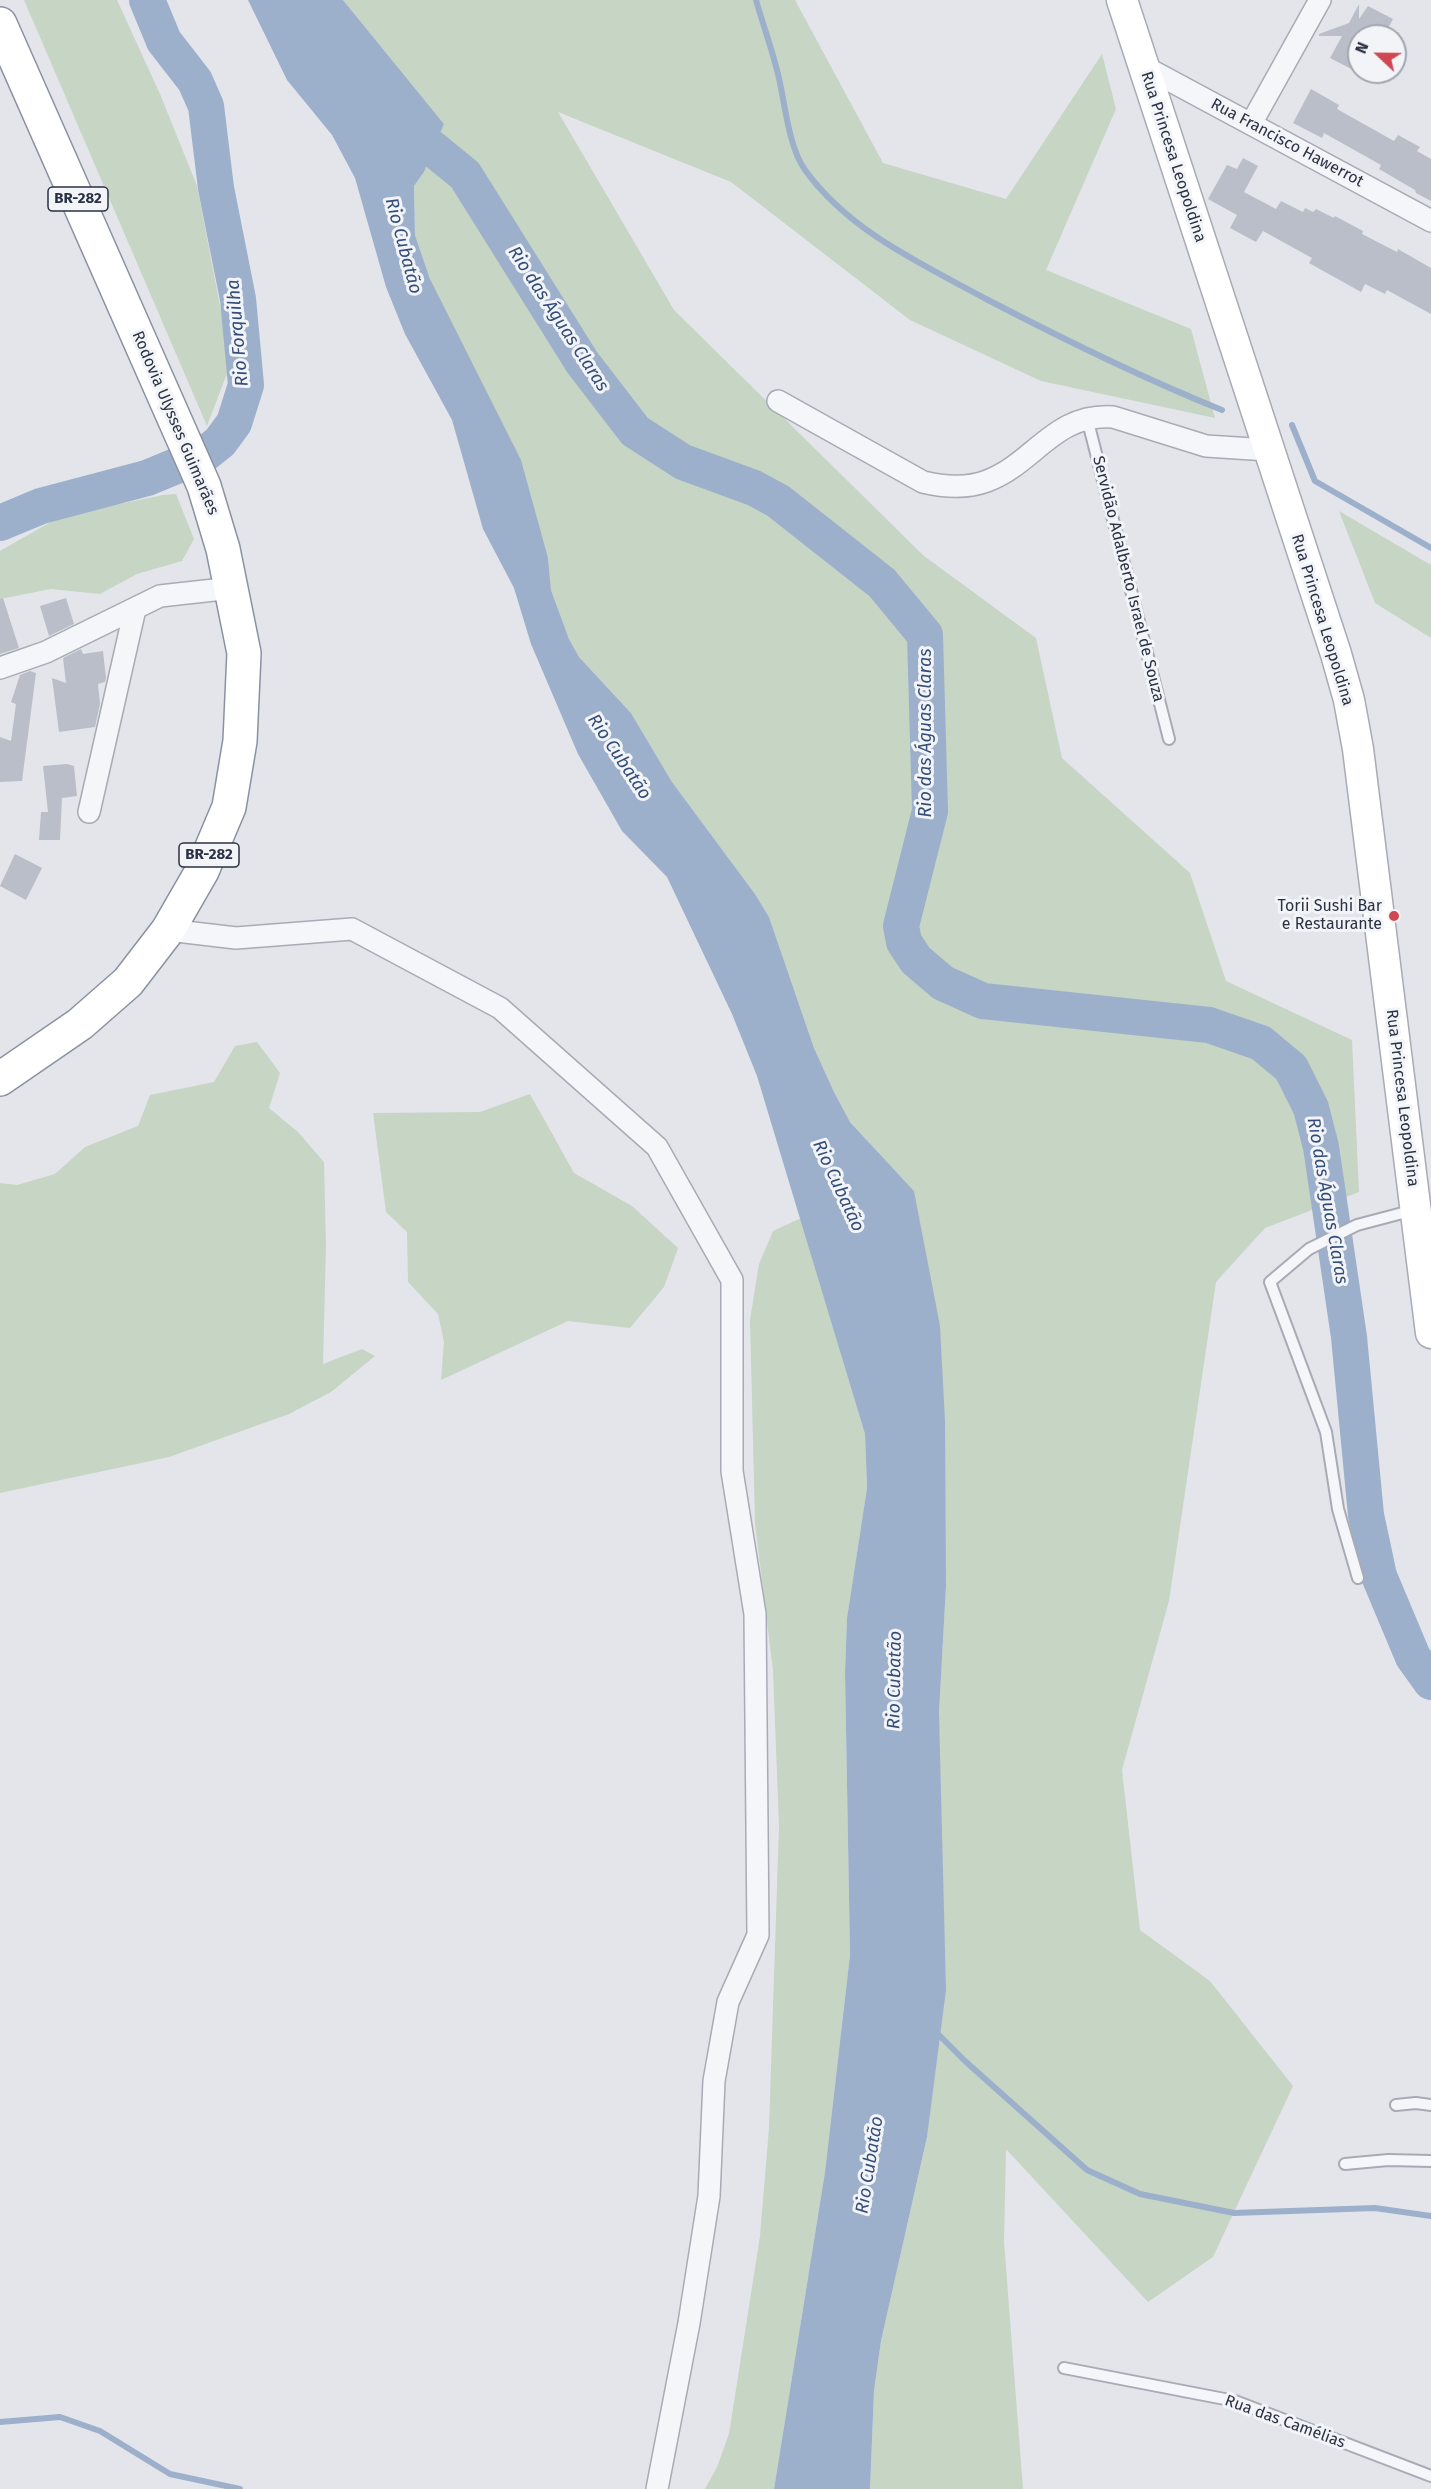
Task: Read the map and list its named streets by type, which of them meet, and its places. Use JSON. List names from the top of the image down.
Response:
{
  "streets": {
    "highway": ["BR-282", "Rodovia Ulysses Guimarães"],
    "street": ["Rua Francisco Hawerrot", "Rua Princesa Leopoldina"],
    "lane": ["Servidão Adalberto Israel de Souza", "Rua das Camélias"]
  },
  "crossings": [
    ["Rua Francisco Hawerrot", "Rua Princesa Leopoldina"]
  ],
  "water": ["Rio Cubatão", "Rio das Águas Claras", "Rio Forquilha"],
  "places": ["Torii Sushi Bar e Restaurante"],
  "north": "left"
}
